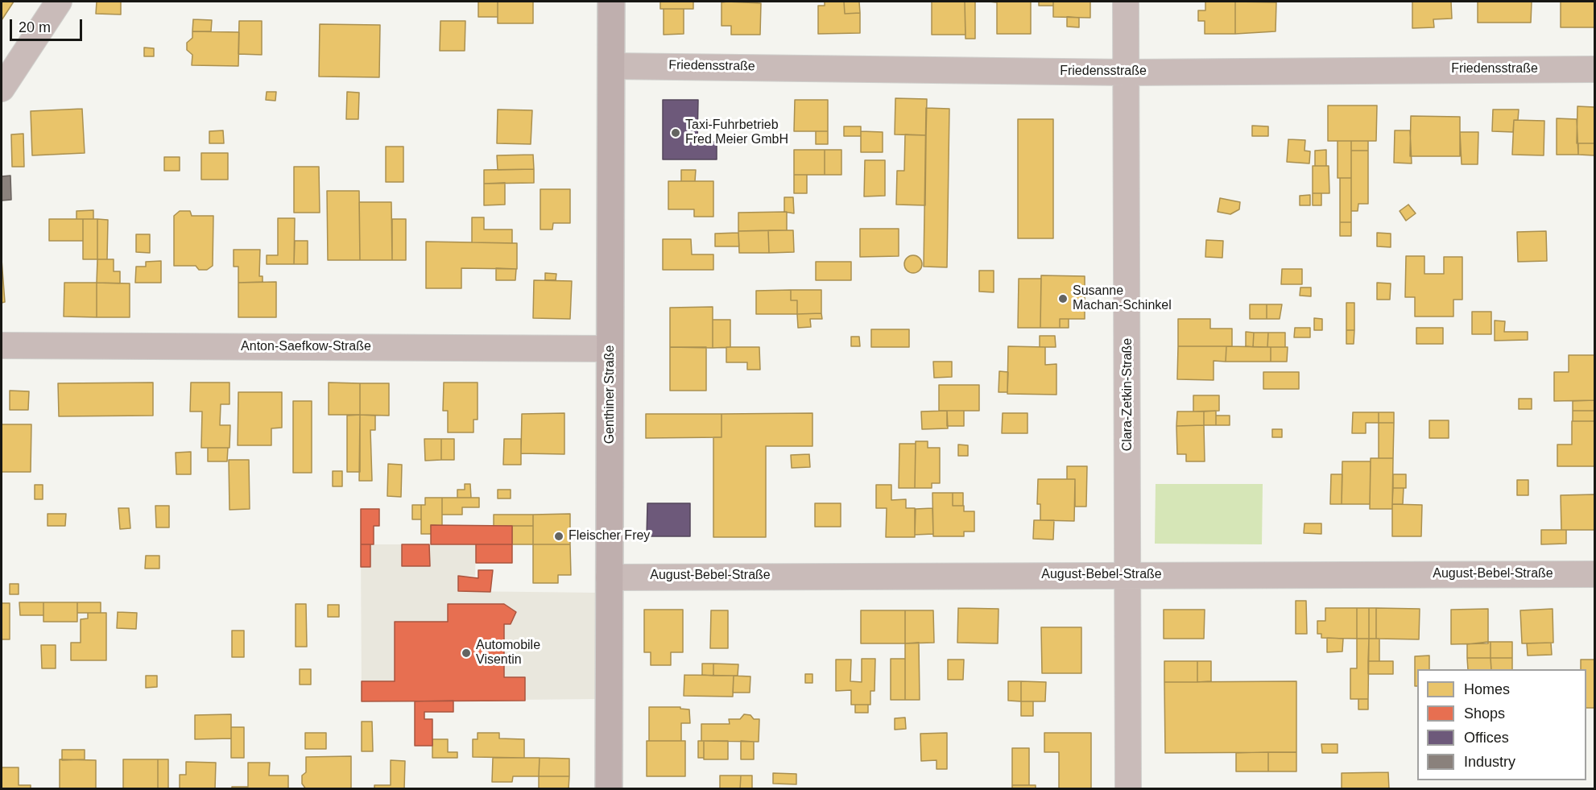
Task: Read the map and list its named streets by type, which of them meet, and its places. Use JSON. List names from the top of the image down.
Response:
{
  "streets": {
    "main road": ["Genthiner Straße"],
    "street": [
      "Friedensstraße",
      "Anton-Saefkow-Straße",
      "Clara-Zetkin-Straße",
      "August-Bebel-Straße"
    ]
  },
  "crossings": [
    ["Friedensstraße", "Genthiner Straße"],
    ["Friedensstraße", "Clara-Zetkin-Straße"],
    ["Anton-Saefkow-Straße", "Genthiner Straße"],
    ["Genthiner Straße", "August-Bebel-Straße"],
    ["Clara-Zetkin-Straße", "August-Bebel-Straße"]
  ],
  "places": [
    "Taxi-Fuhrbetrieb Fred Meier GmbH",
    "Susanne Machan-Schinkel",
    "Fleischer Frey",
    "Automobile Visentin"
  ],
  "legend": [
    "Homes",
    "Shops",
    "Offices",
    "Industry"
  ],
  "scale_bar": "20 m"
}
